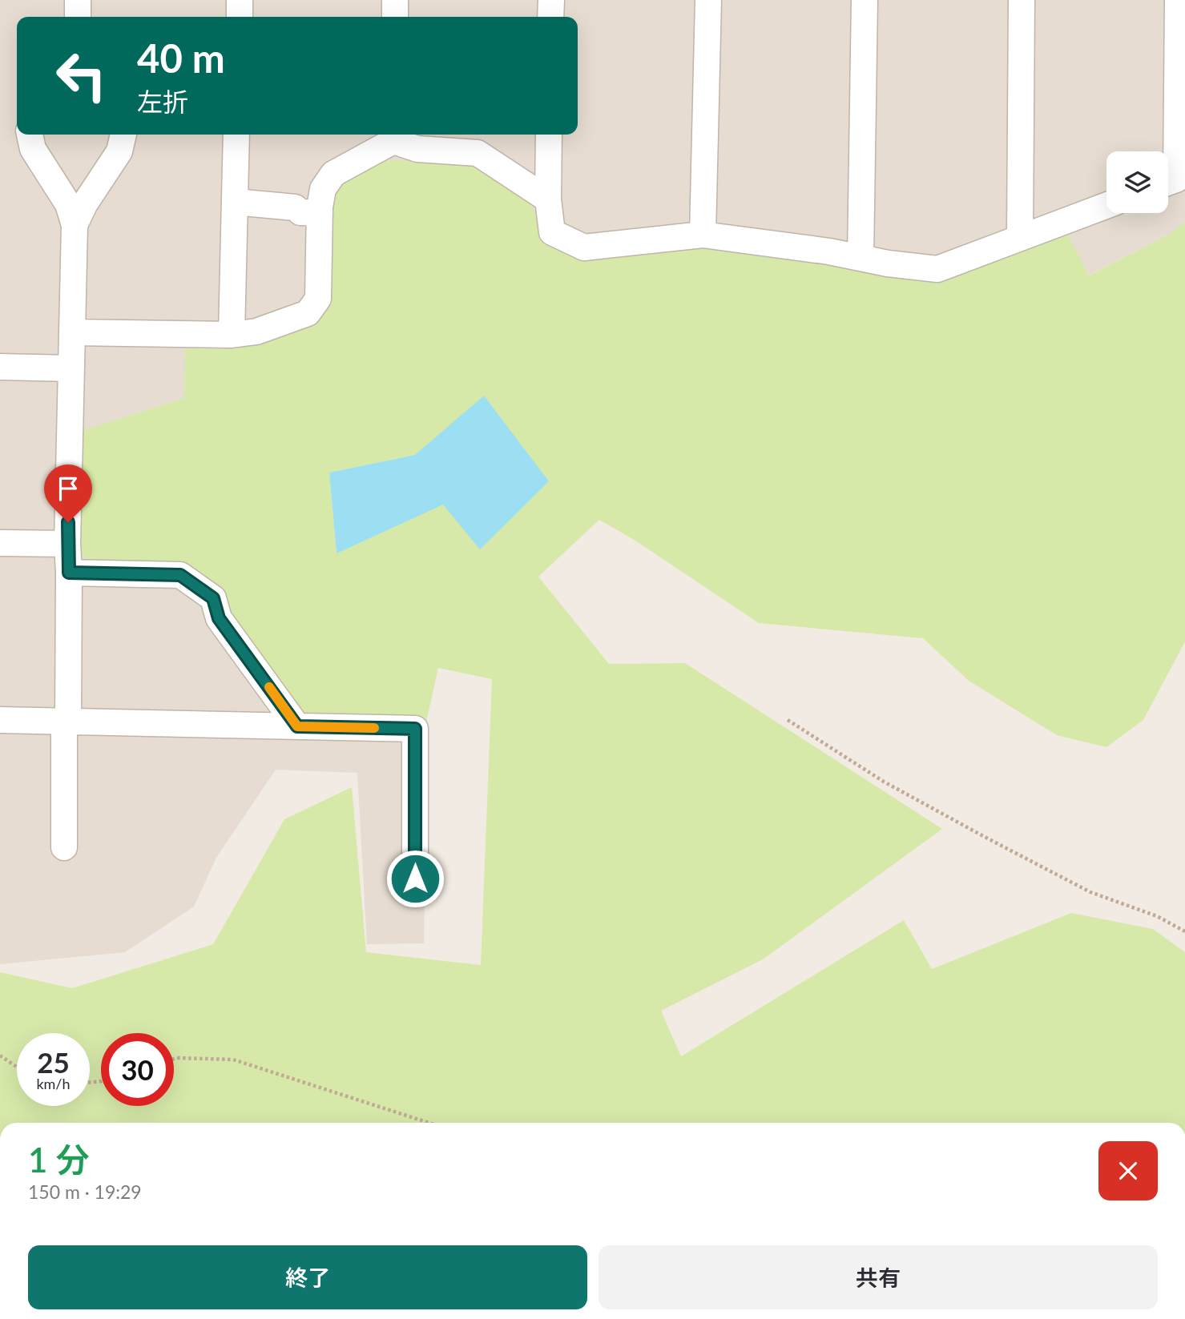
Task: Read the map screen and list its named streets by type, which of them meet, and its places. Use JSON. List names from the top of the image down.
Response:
{
  "page": {
    "turn": ["40 m", "左折"],
    "speed": "25 km/h",
    "limit": "30",
    "heading": ["1 分", "150 m · 19:29"],
    "buttons": ["終了", "共有"]
  }
}
